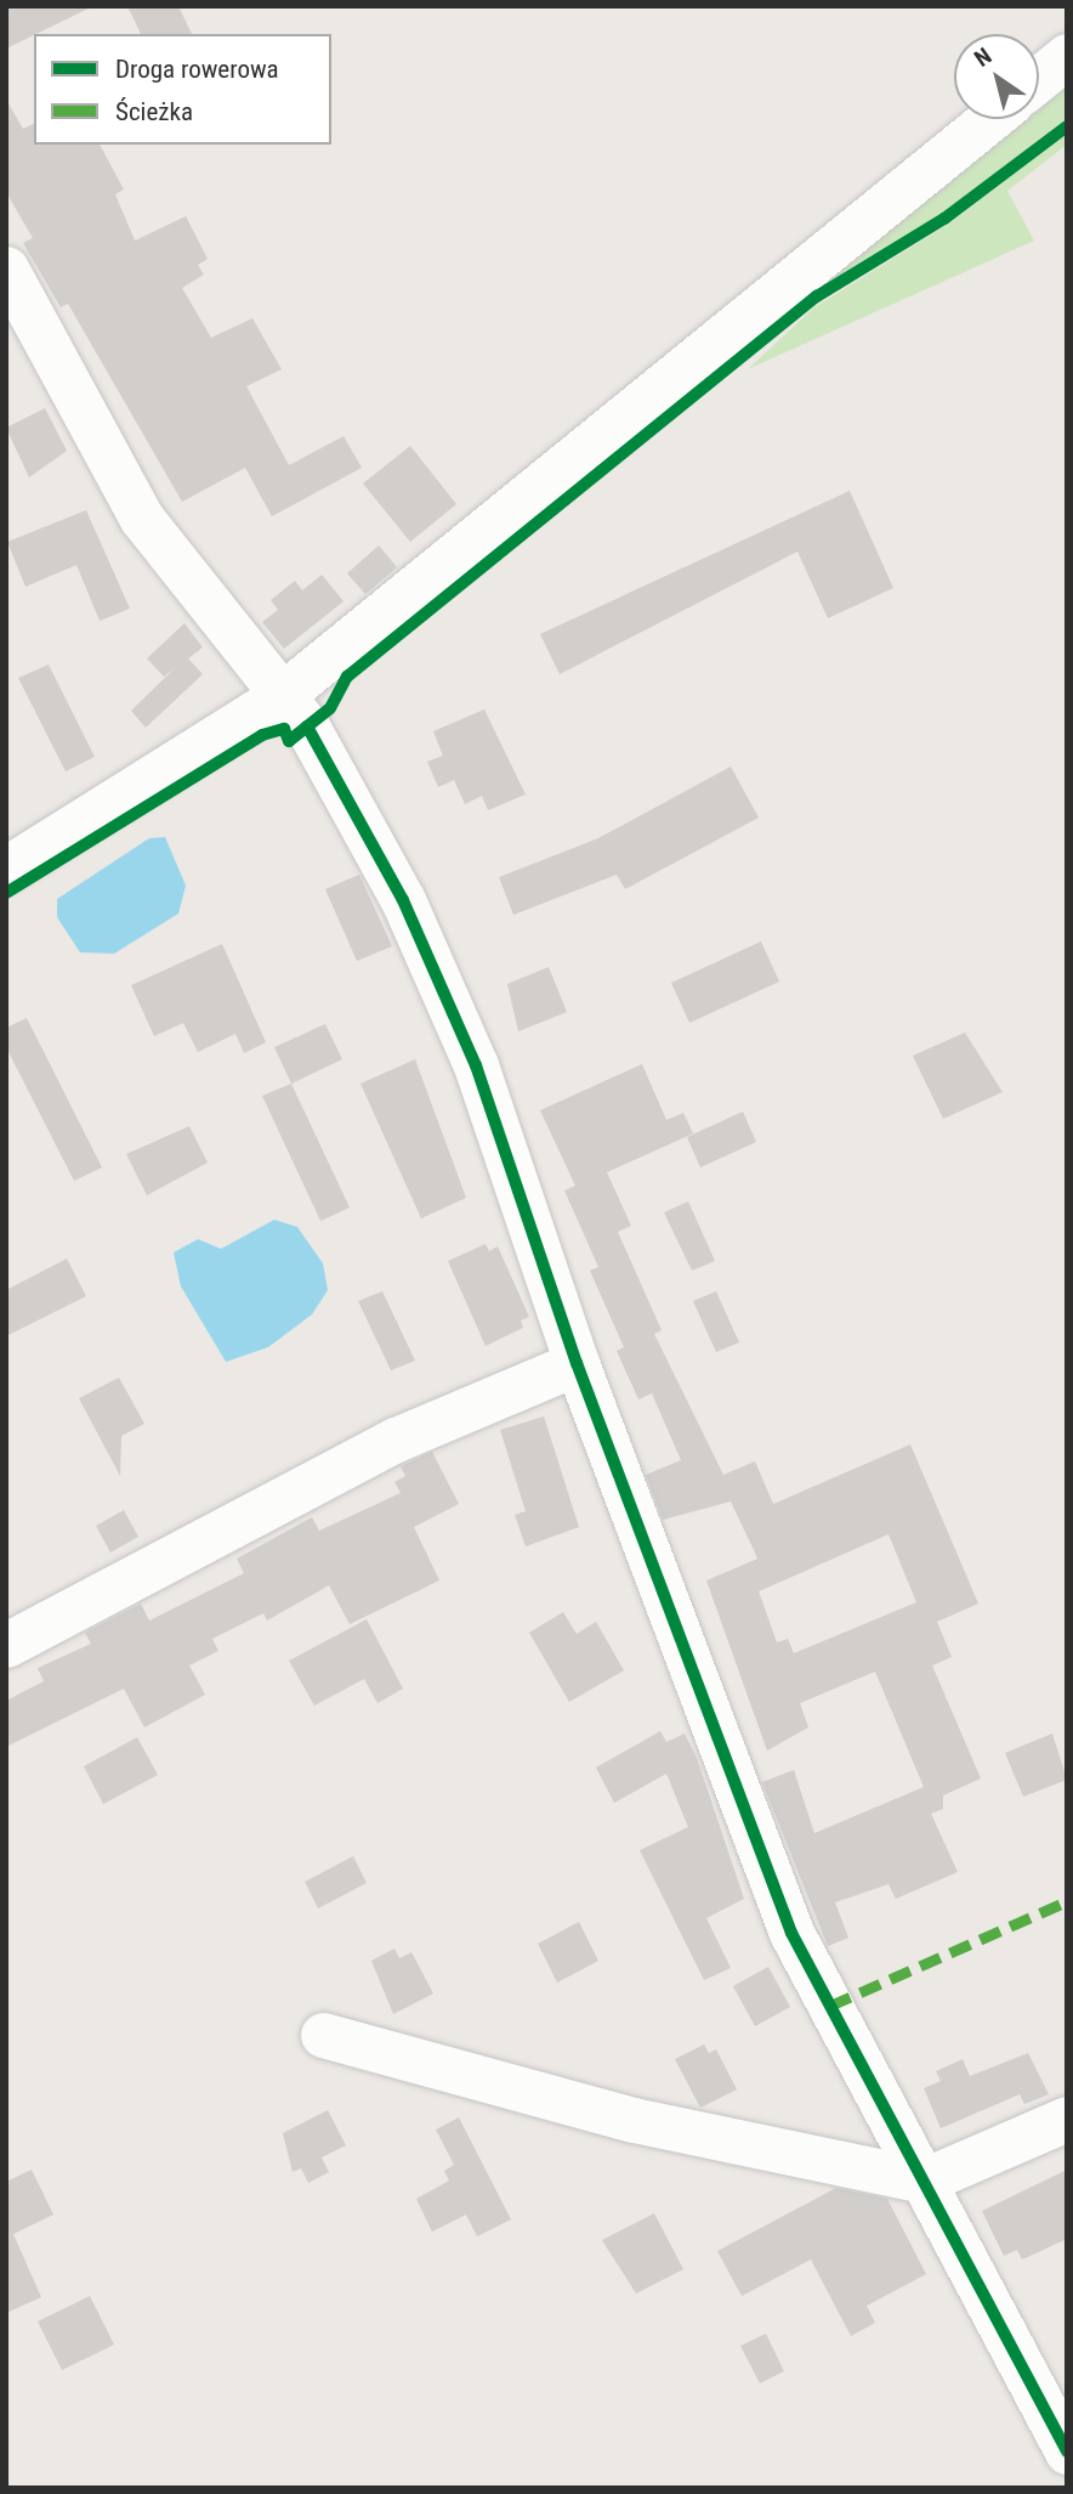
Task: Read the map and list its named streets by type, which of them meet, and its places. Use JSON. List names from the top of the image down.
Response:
{
  "legend": ["Droga rowerowa", "Ścieżka"],
  "north": "top left"
}
